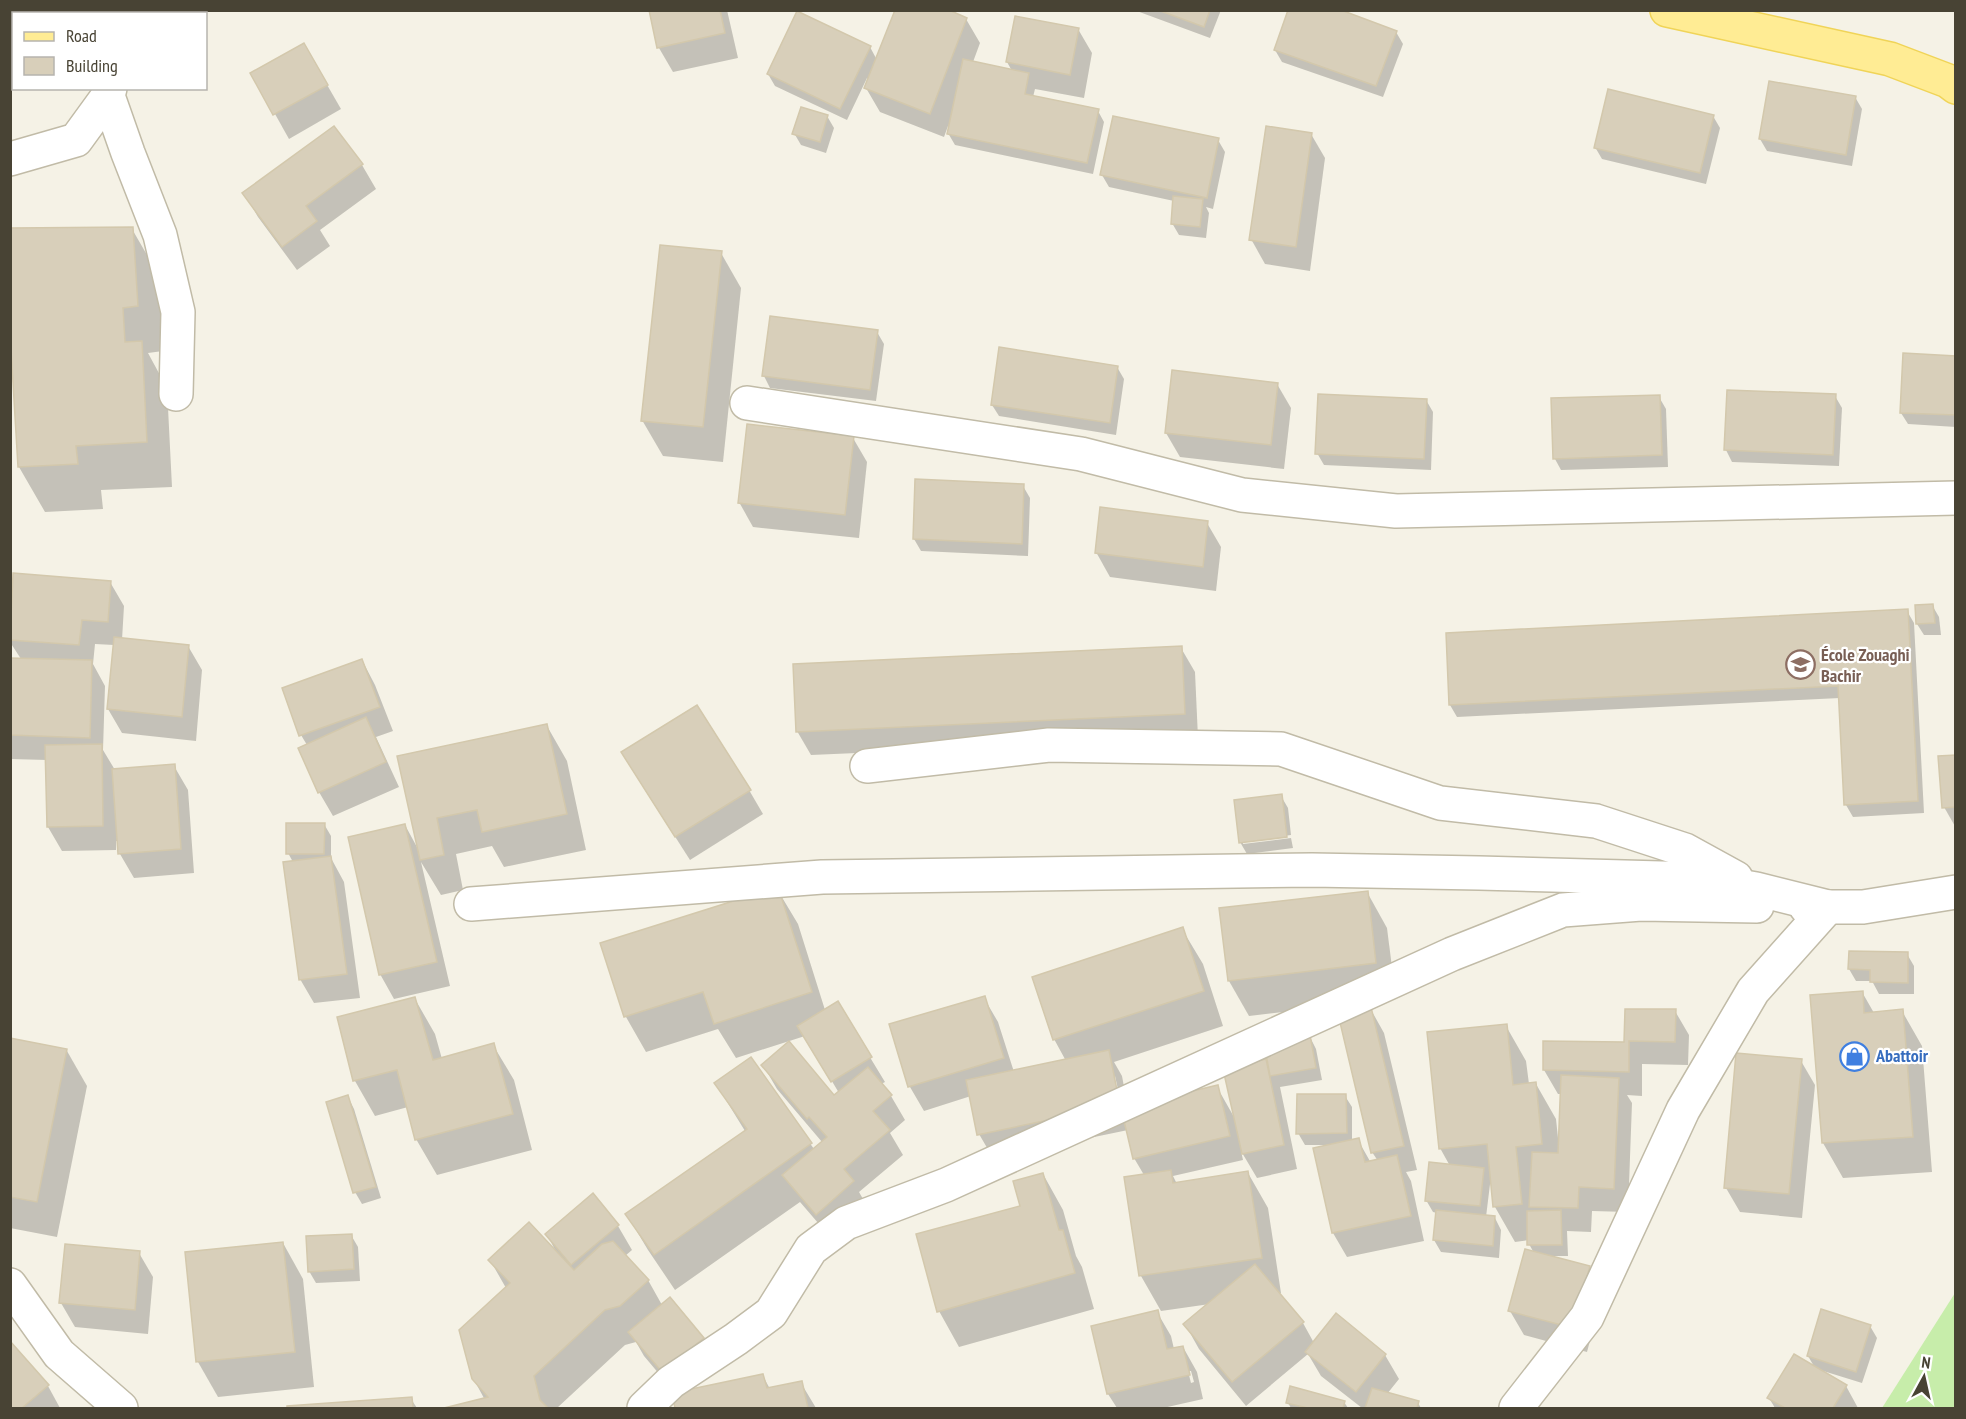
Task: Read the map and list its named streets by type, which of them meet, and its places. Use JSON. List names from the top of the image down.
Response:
{
  "places": {
    "school or university": ["École Zouaghi Bachir"],
    "shop": ["Abattoir"]
  },
  "legend": ["Road", "Building"],
  "north": "top"
}
